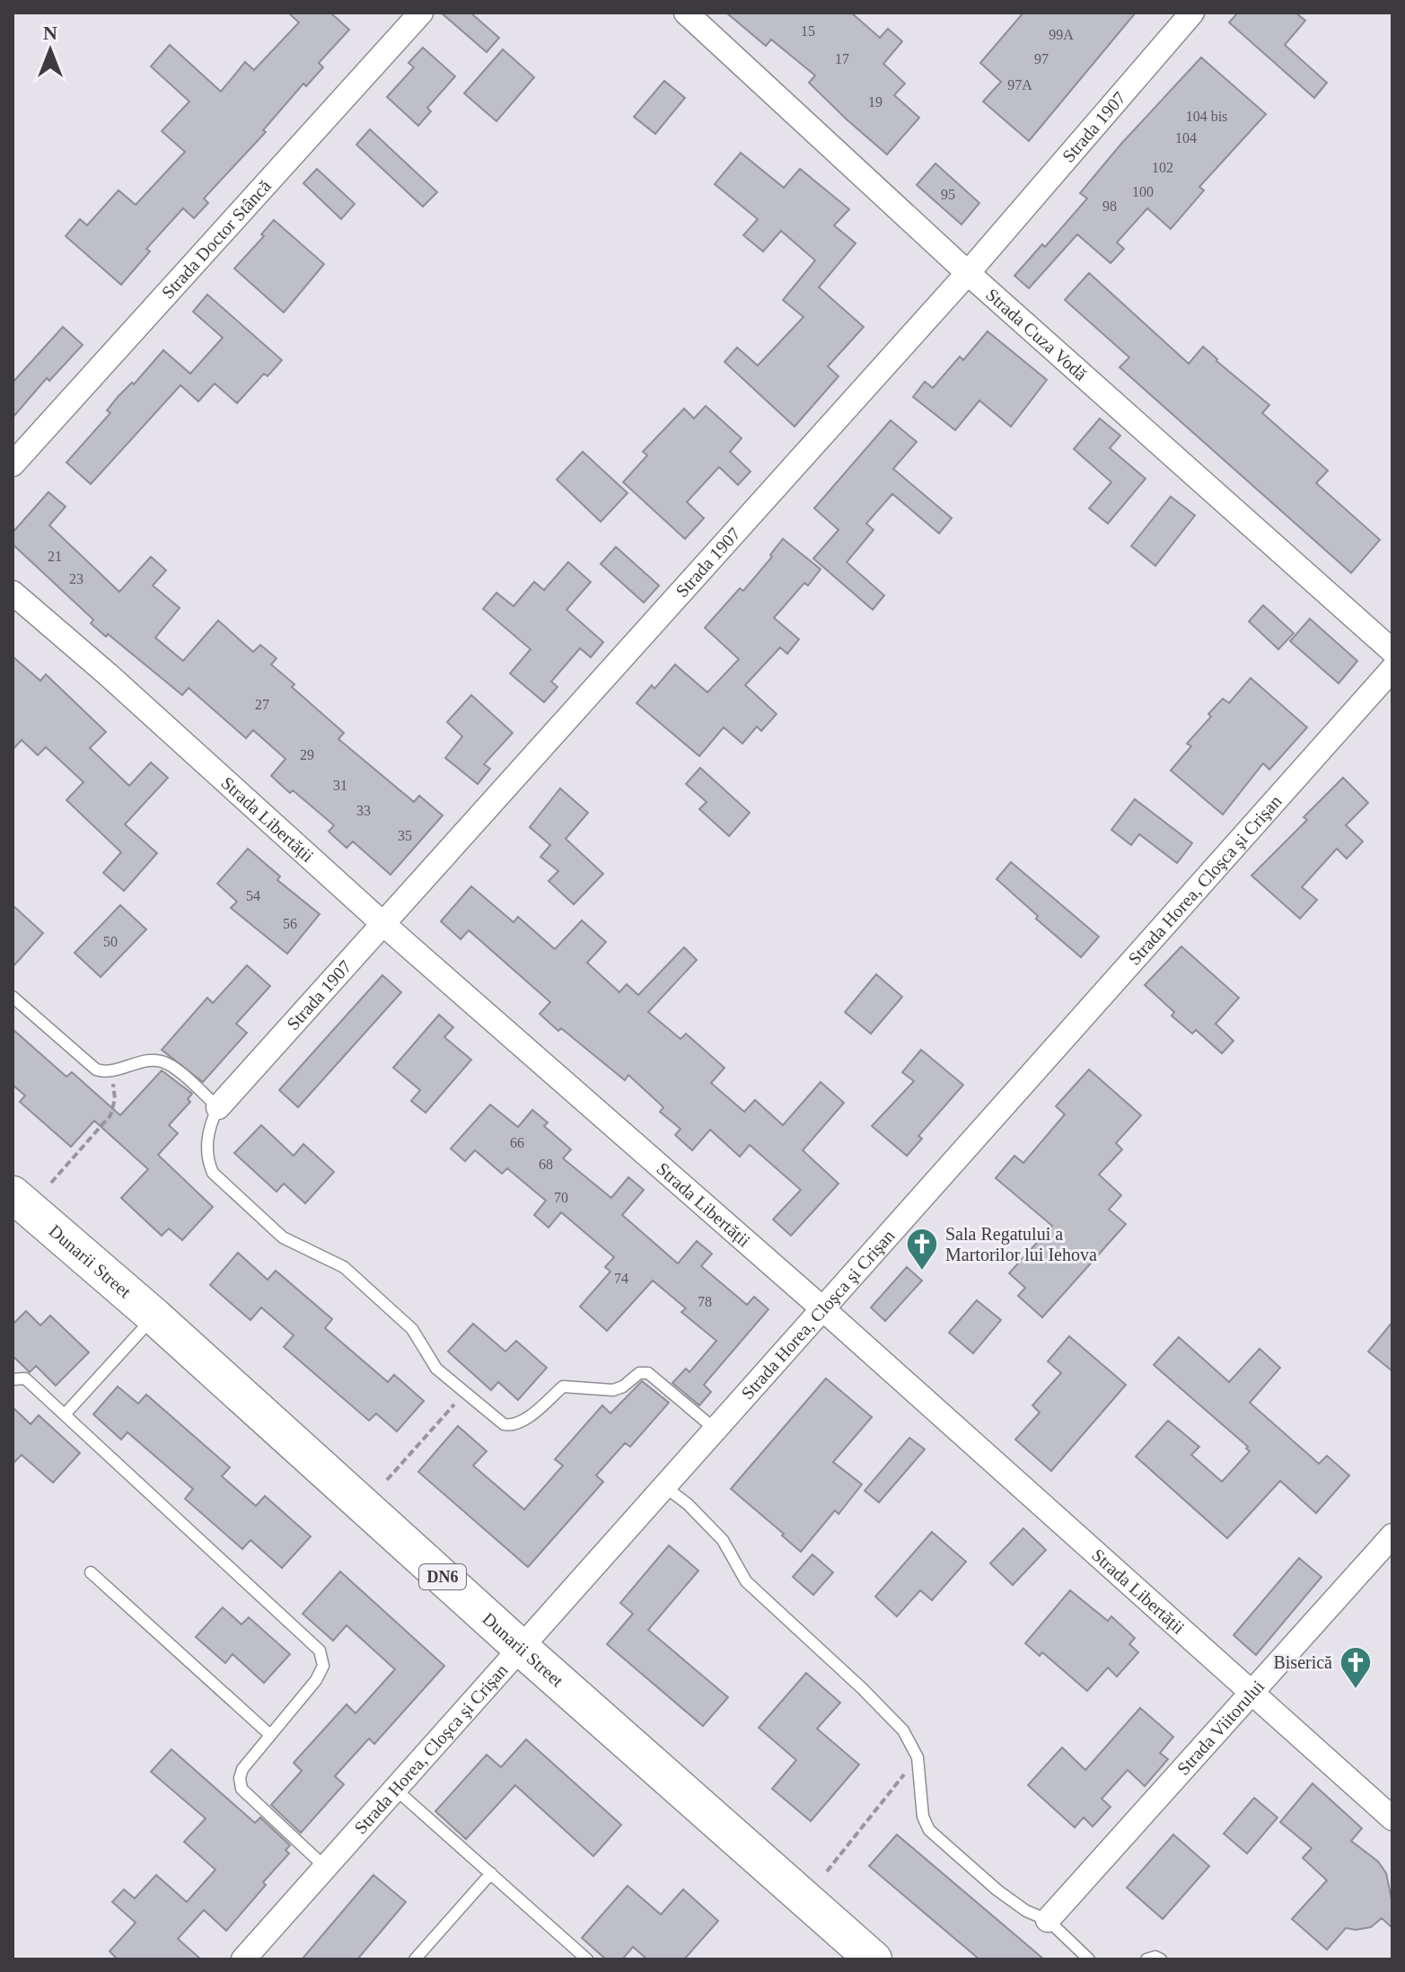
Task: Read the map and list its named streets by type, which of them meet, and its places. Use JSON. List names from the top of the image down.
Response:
{
  "streets": {
    "main road": ["Dunarii Street", "DN6"],
    "street": [
      "Strada 1907",
      "Strada Doctor Stâncă",
      "Strada Cuza Vodă",
      "Strada Libertății",
      "Strada Horea, Cloşca şi Crişan",
      "Strada Viitorului"
    ]
  },
  "crossings": [
    ["Strada 1907", "Strada Cuza Vodă"],
    ["Strada 1907", "Strada Libertății"],
    ["Strada Libertății", "Strada Horea, Cloşca şi Crişan"],
    ["Strada Libertății", "Strada Viitorului"],
    ["Strada Horea, Cloşca şi Crişan", "Dunarii Street"]
  ],
  "places": {
    "church": ["Sala Regatului a Martorilor lui Iehova", "Biserică"]
  },
  "house_numbers": [
    "15",
    "99A",
    "17",
    "97",
    "97A",
    "19",
    "104 bis",
    "104",
    "102",
    "100",
    "95",
    "98",
    "21",
    "23",
    "27",
    "29",
    "31",
    "33",
    "35",
    "54",
    "56",
    "50",
    "66",
    "68",
    "70",
    "74",
    "78"
  ],
  "north": "top"
}
